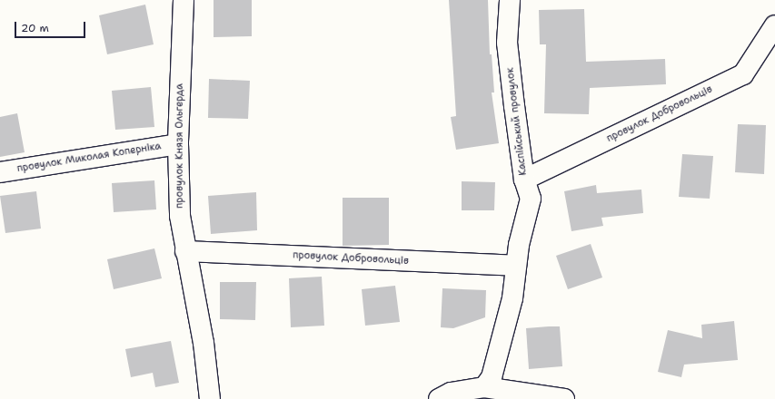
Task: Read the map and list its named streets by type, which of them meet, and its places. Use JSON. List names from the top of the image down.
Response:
{
  "streets": {
    "street": [
      "провулок Добровольців",
      "Каспійський провулок",
      "провулок Князя Ольгерда",
      "провулок Миколая Коперніка"
    ]
  },
  "crossings": [
    ["провулок Добровольців", "Каспійський провулок"],
    ["провулок Добровольців", "провулок Князя Ольгерда"],
    ["провулок Князя Ольгерда", "провулок Миколая Коперніка"]
  ],
  "scale_bar": "20 m"
}
